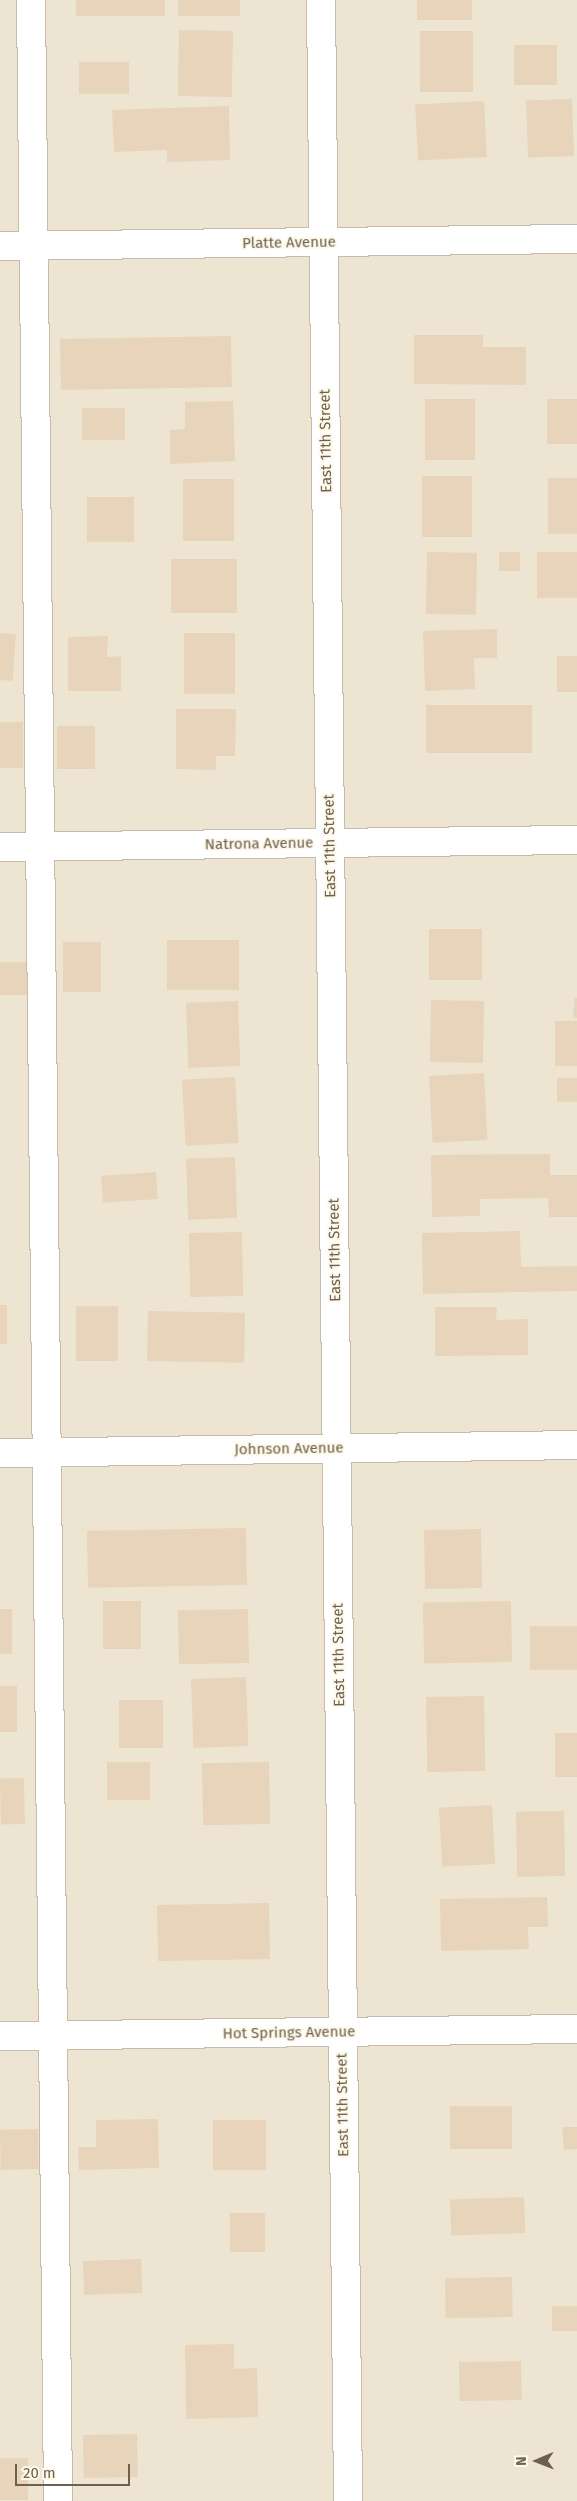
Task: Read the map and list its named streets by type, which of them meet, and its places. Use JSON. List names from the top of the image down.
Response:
{
  "streets": {
    "street": [
      "Platte Avenue",
      "East 11th Street",
      "Natrona Avenue",
      "Johnson Avenue",
      "Hot Springs Avenue"
    ]
  },
  "crossings": [
    ["Platte Avenue", "East 11th Street"],
    ["East 11th Street", "Natrona Avenue"],
    ["East 11th Street", "Johnson Avenue"],
    ["East 11th Street", "Hot Springs Avenue"]
  ],
  "scale_bar": "20 m",
  "north": "left"
}
